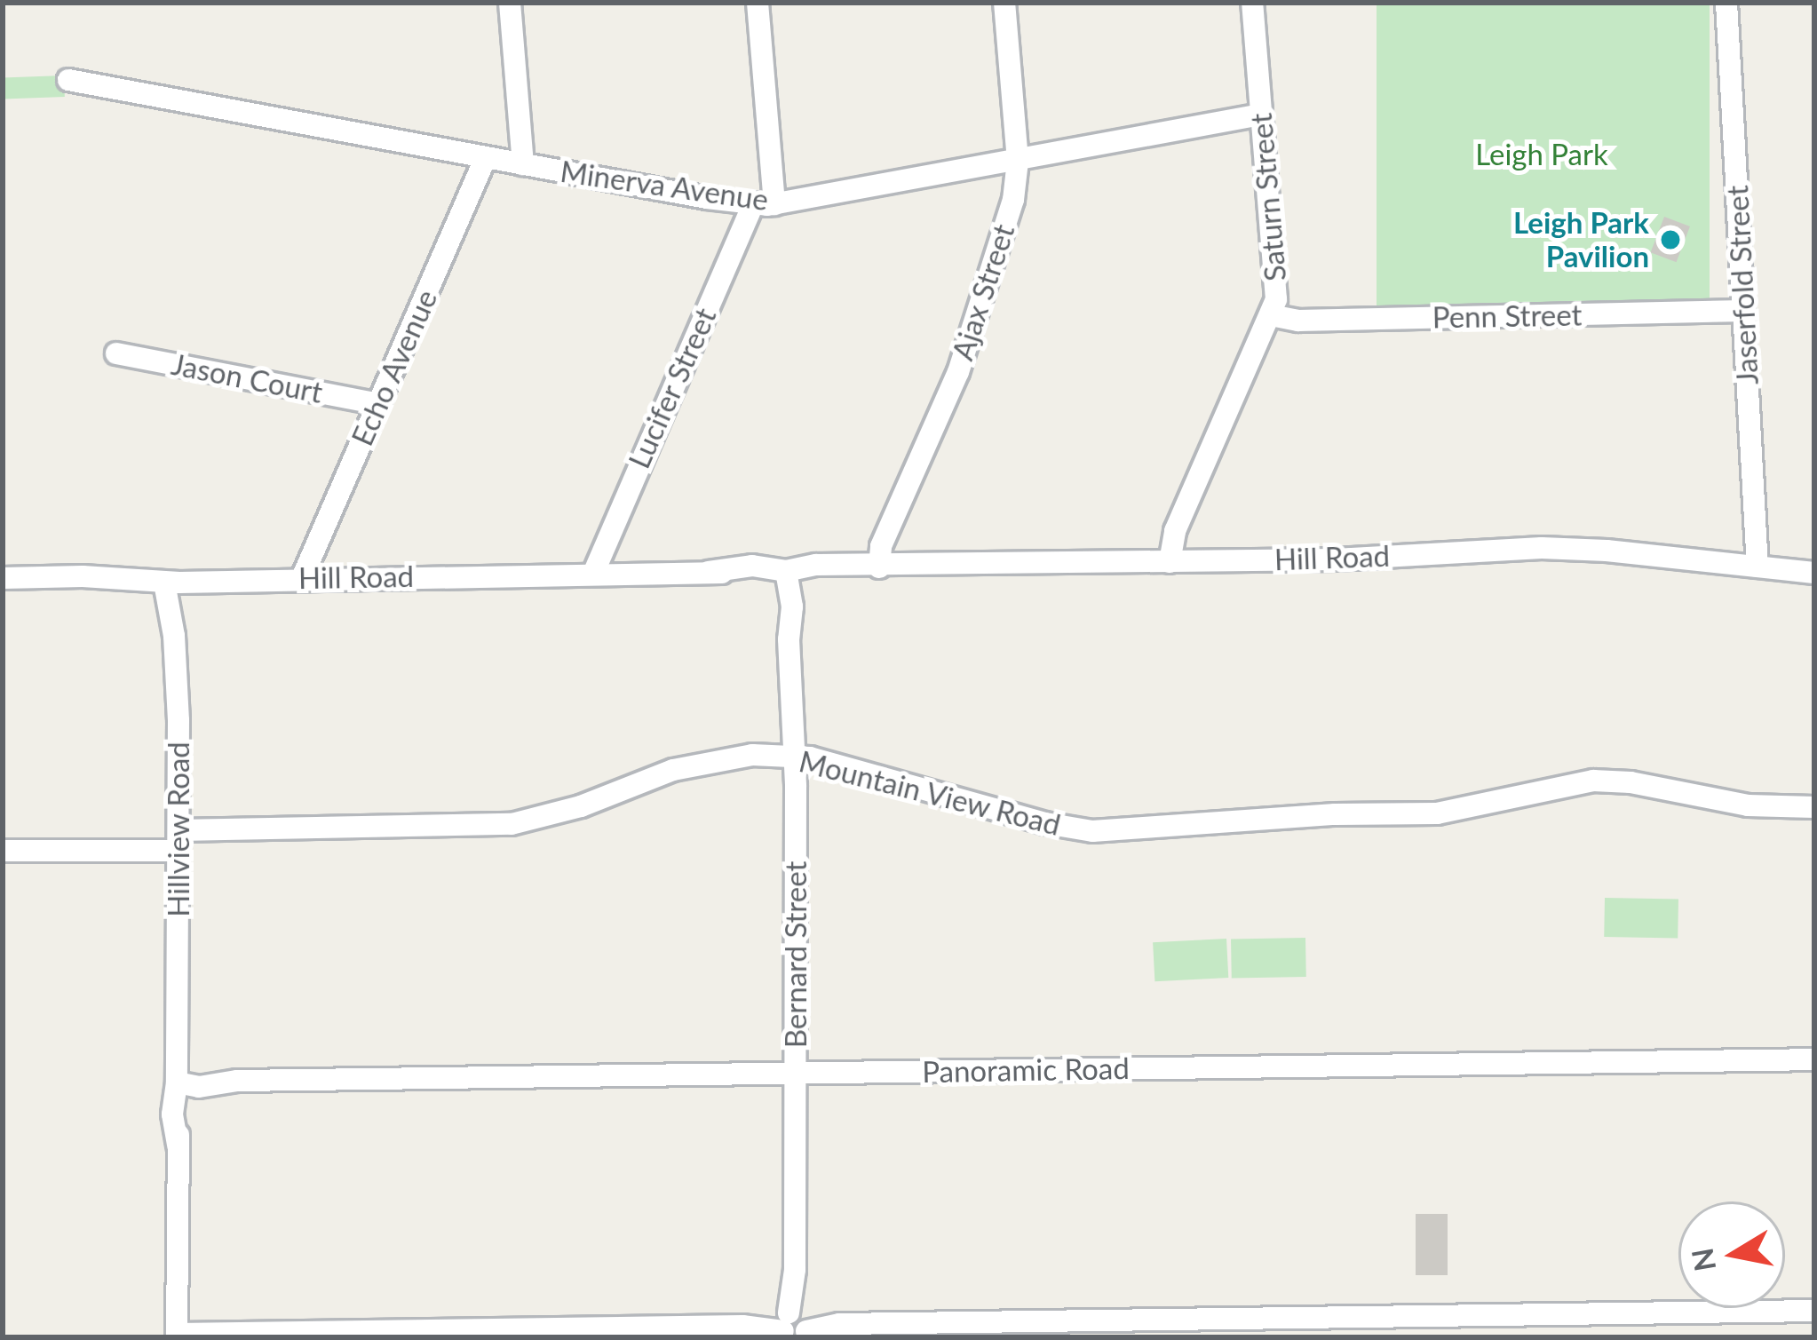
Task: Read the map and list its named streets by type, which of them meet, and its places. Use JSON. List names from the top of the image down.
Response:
{
  "streets": {
    "street": [
      "Minerva Avenue",
      "Saturn Street",
      "Jaserfold Street",
      "Ajax Street",
      "Penn Street",
      "Echo Avenue",
      "Jason Court",
      "Lucifer Street",
      "Hill Road",
      "Mountain View Road",
      "Hillview Road",
      "Bernard Street",
      "Panoramic Road"
    ]
  },
  "crossings": [
    ["Minerva Avenue", "Saturn Street"],
    ["Minerva Avenue", "Ajax Street"],
    ["Minerva Avenue", "Echo Avenue"],
    ["Minerva Avenue", "Lucifer Street"],
    ["Saturn Street", "Penn Street"],
    ["Saturn Street", "Hill Road"],
    ["Jaserfold Street", "Penn Street"],
    ["Jaserfold Street", "Hill Road"],
    ["Ajax Street", "Hill Road"],
    ["Echo Avenue", "Jason Court"],
    ["Echo Avenue", "Hill Road"],
    ["Lucifer Street", "Hill Road"],
    ["Hill Road", "Hillview Road"],
    ["Hill Road", "Bernard Street"],
    ["Mountain View Road", "Hillview Road"],
    ["Mountain View Road", "Bernard Street"],
    ["Hillview Road", "Panoramic Road"],
    ["Bernard Street", "Panoramic Road"]
  ],
  "parks": ["Leigh Park"],
  "places": ["Leigh Park Pavilion"],
  "north": "left"
}
